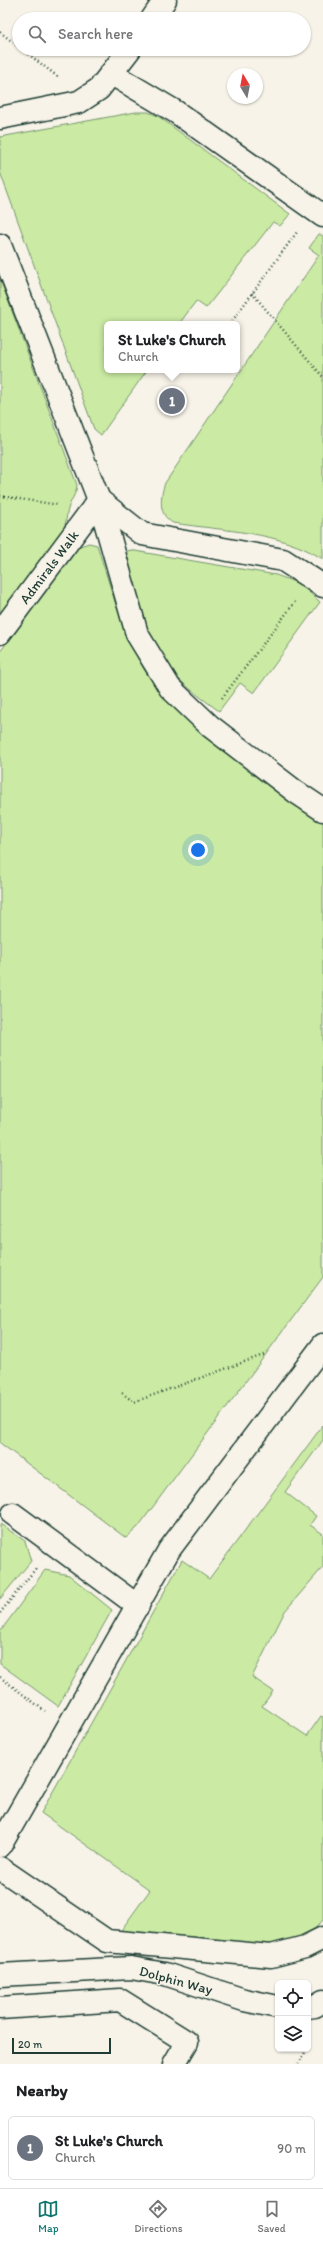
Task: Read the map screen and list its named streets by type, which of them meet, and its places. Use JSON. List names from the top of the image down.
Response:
{
  "streets": {
    "lane": ["Admirals Walk", "Dolphin Way"]
  },
  "scale_bar": "20 m",
  "north": "top",
  "page": {
    "search": "Search here",
    "popup": ["St Luke's Church", "Church"],
    "pins": "1",
    "scale": "20 m",
    "heading": "Nearby",
    "list": [
      {
        "mark": "1",
        "name": "St Luke's Church",
        "note": "Church",
        "value": "90 m"
      }
    ],
    "nav": ["Map", "Directions", "Saved"]
  }
}
